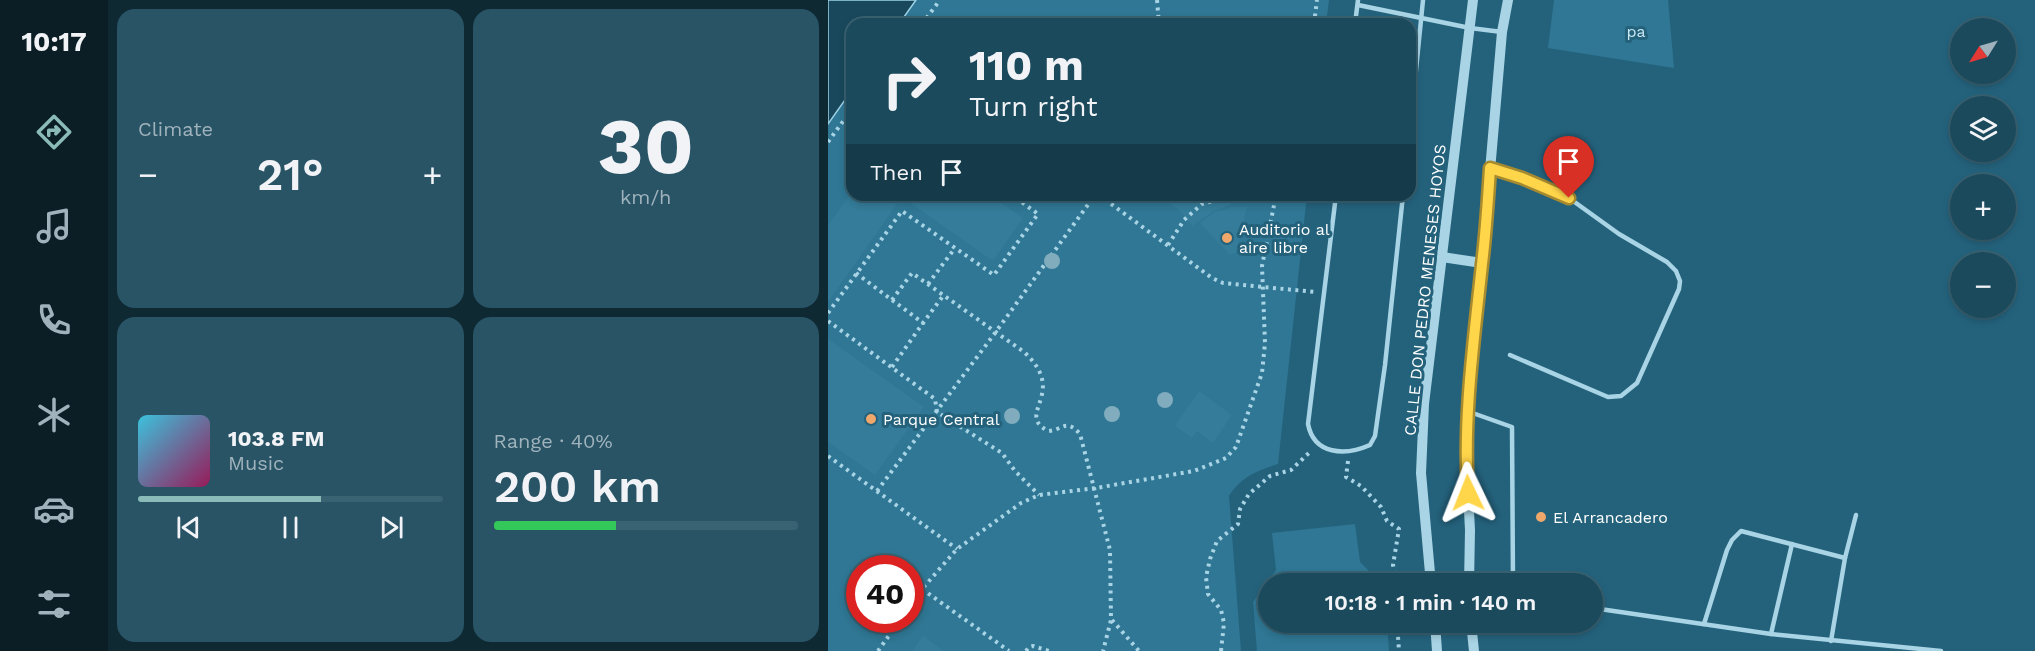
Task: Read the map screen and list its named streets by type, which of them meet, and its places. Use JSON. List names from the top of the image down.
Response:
{
  "streets": {
    "street": ["CALLE DON PEDRO MENESES HOYOS"]
  },
  "parks": ["pa"],
  "places": ["Auditorio al aire libre", "Parque Central", "El Arrancadero"],
  "north": "bottom left",
  "page": {
    "tabs": "10:17",
    "tile": [
      "Climate",
      ["30", "km/h"],
      ["Range · 40%", "200 km"]
    ],
    "map_buttons": ["+", "−"],
    "turn": ["110 m", "Turn right"],
    "then": "Then",
    "heat": ["−", "21°", "+"],
    "song": ["103.8 FM", "Music"],
    "limit": "40",
    "trip": "10:18 · 1 min · 140 m"
  }
}
